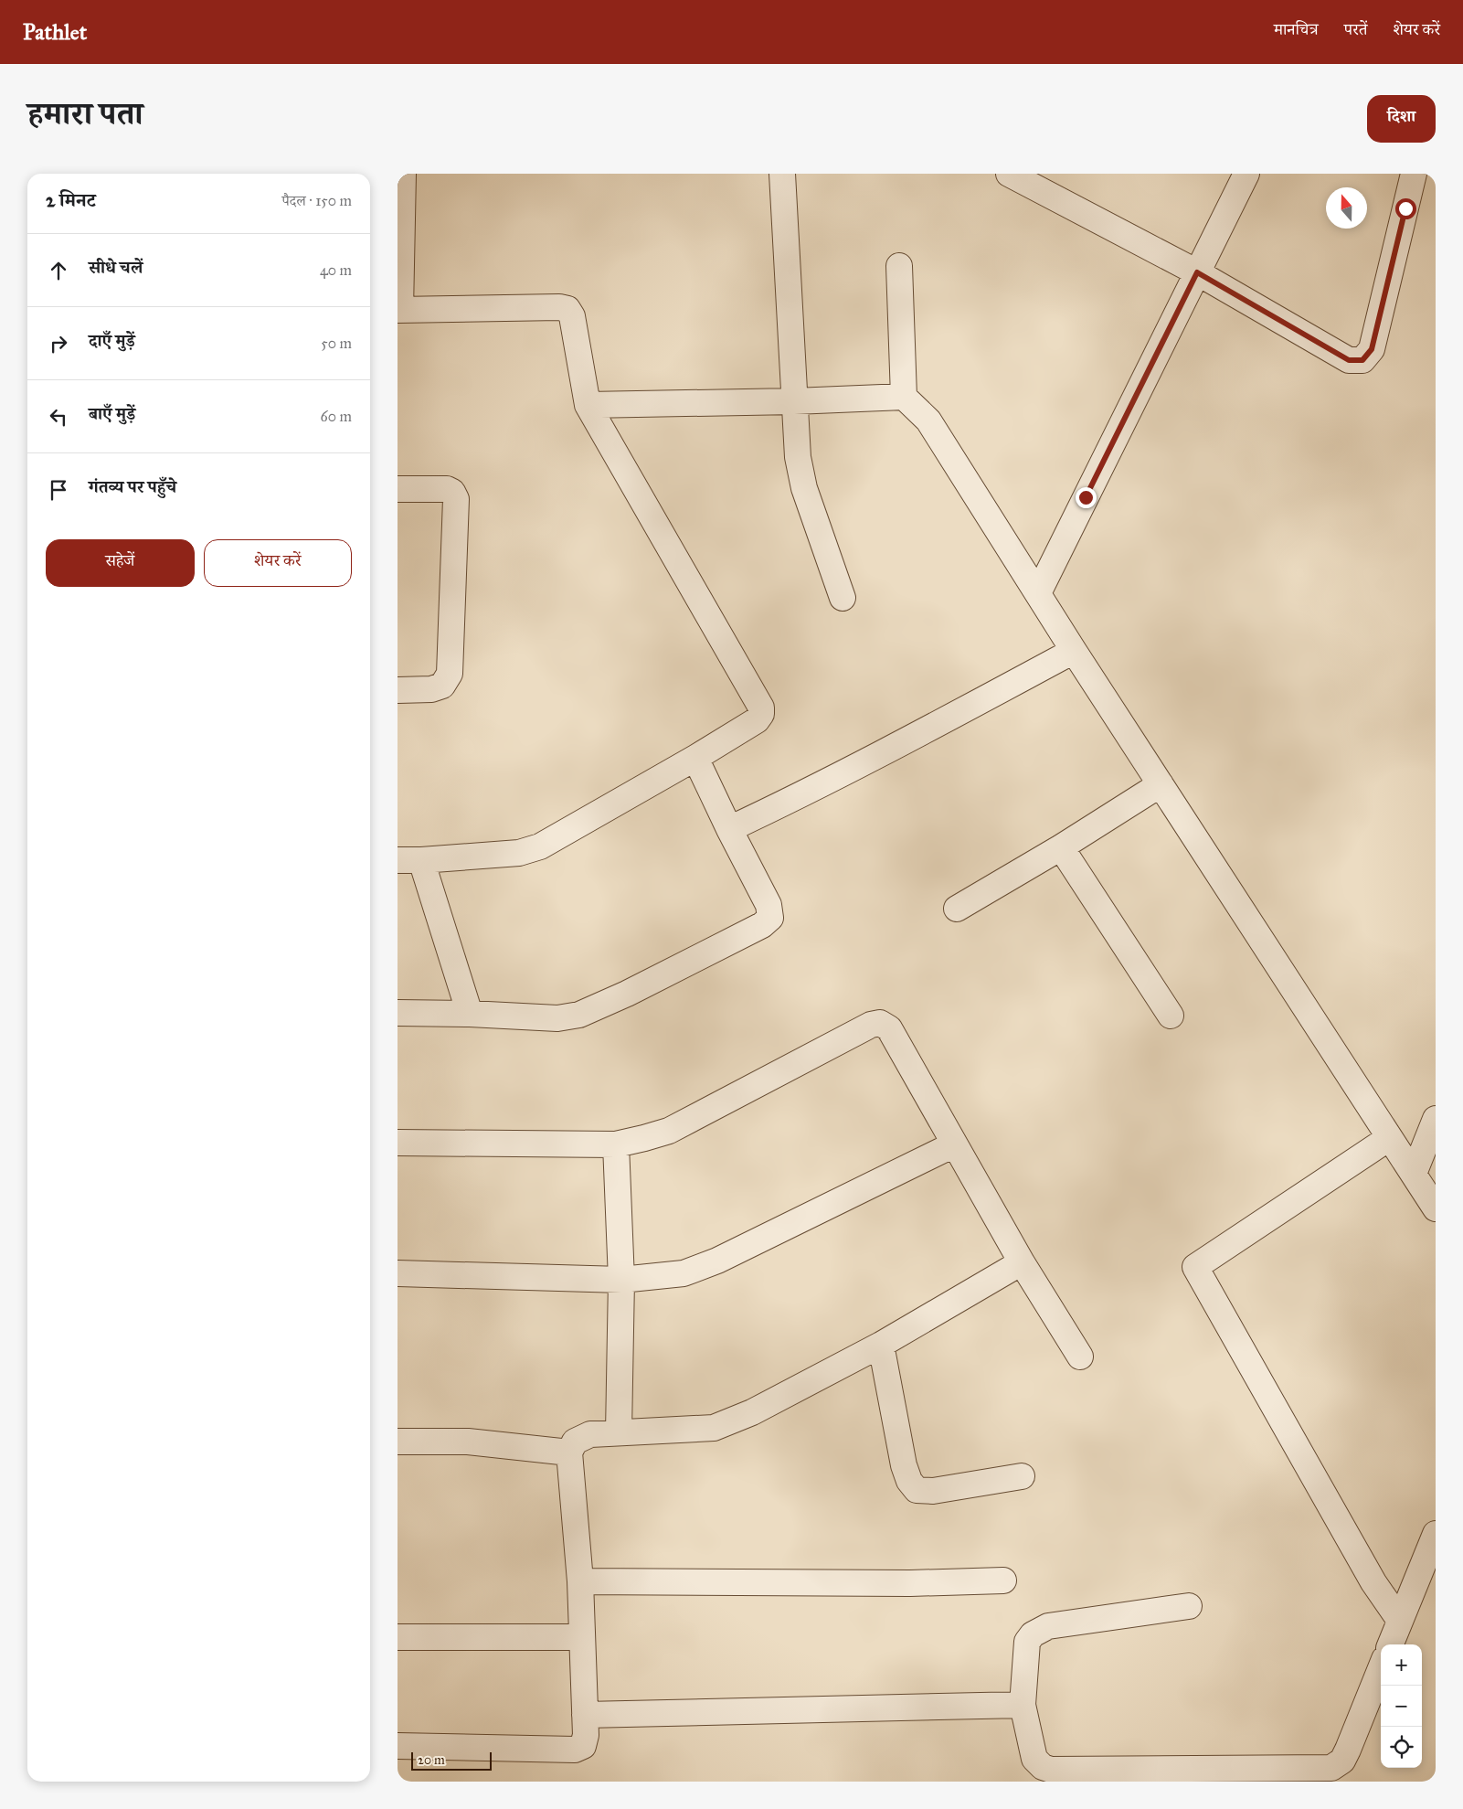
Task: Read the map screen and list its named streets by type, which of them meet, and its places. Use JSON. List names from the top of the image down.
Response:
{
  "scale_bar": "20 m",
  "north": "top",
  "page": {
    "header": "Pathlet",
    "nav": ["मानचित्र", "परतें", "शेयर करें"],
    "title": "हमारा पता",
    "buttons": [
      "दिशा",
      ["सहेजें", "शेयर करें"]
    ],
    "heading": ["2 मिनट", "पैदल · 150 m"],
    "list": [
      ["सीधे चलें", "40 m"],
      ["दाएँ मुड़ें", "50 m"],
      ["बाएँ मुड़ें", "60 m"],
      "गंतव्य पर पहुँचे"
    ],
    "map_buttons": ["+", "−"],
    "scale": "20 m"
  }
}
